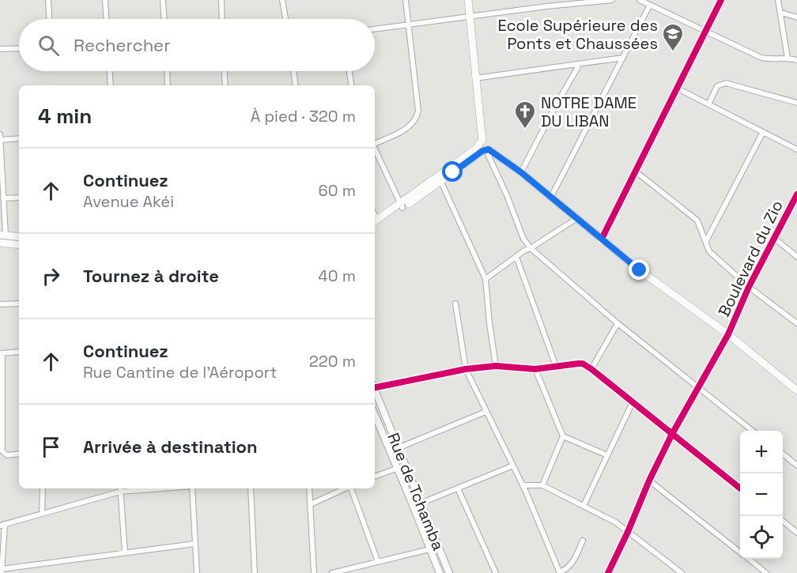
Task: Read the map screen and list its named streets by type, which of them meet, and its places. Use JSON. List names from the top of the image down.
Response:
{
  "streets": {
    "street": ["Boulevard du Zio", "Rue de Tchamba"]
  },
  "places": {
    "school or university": ["Ecole Supérieure des Ponts et Chaussées"],
    "church": ["NOTRE DAME DU LIBAN"]
  },
  "page": {
    "search": "Rechercher",
    "heading": ["4 min", "À pied · 320 m"],
    "list": [
      ["Continuez", "Avenue Akéi", "60 m"],
      ["Tournez à droite", "40 m"],
      ["Continuez", "Rue Cantine de l'Aéroport", "220 m"],
      "Arrivée à destination"
    ],
    "map_buttons": ["+", "−"]
  }
}
